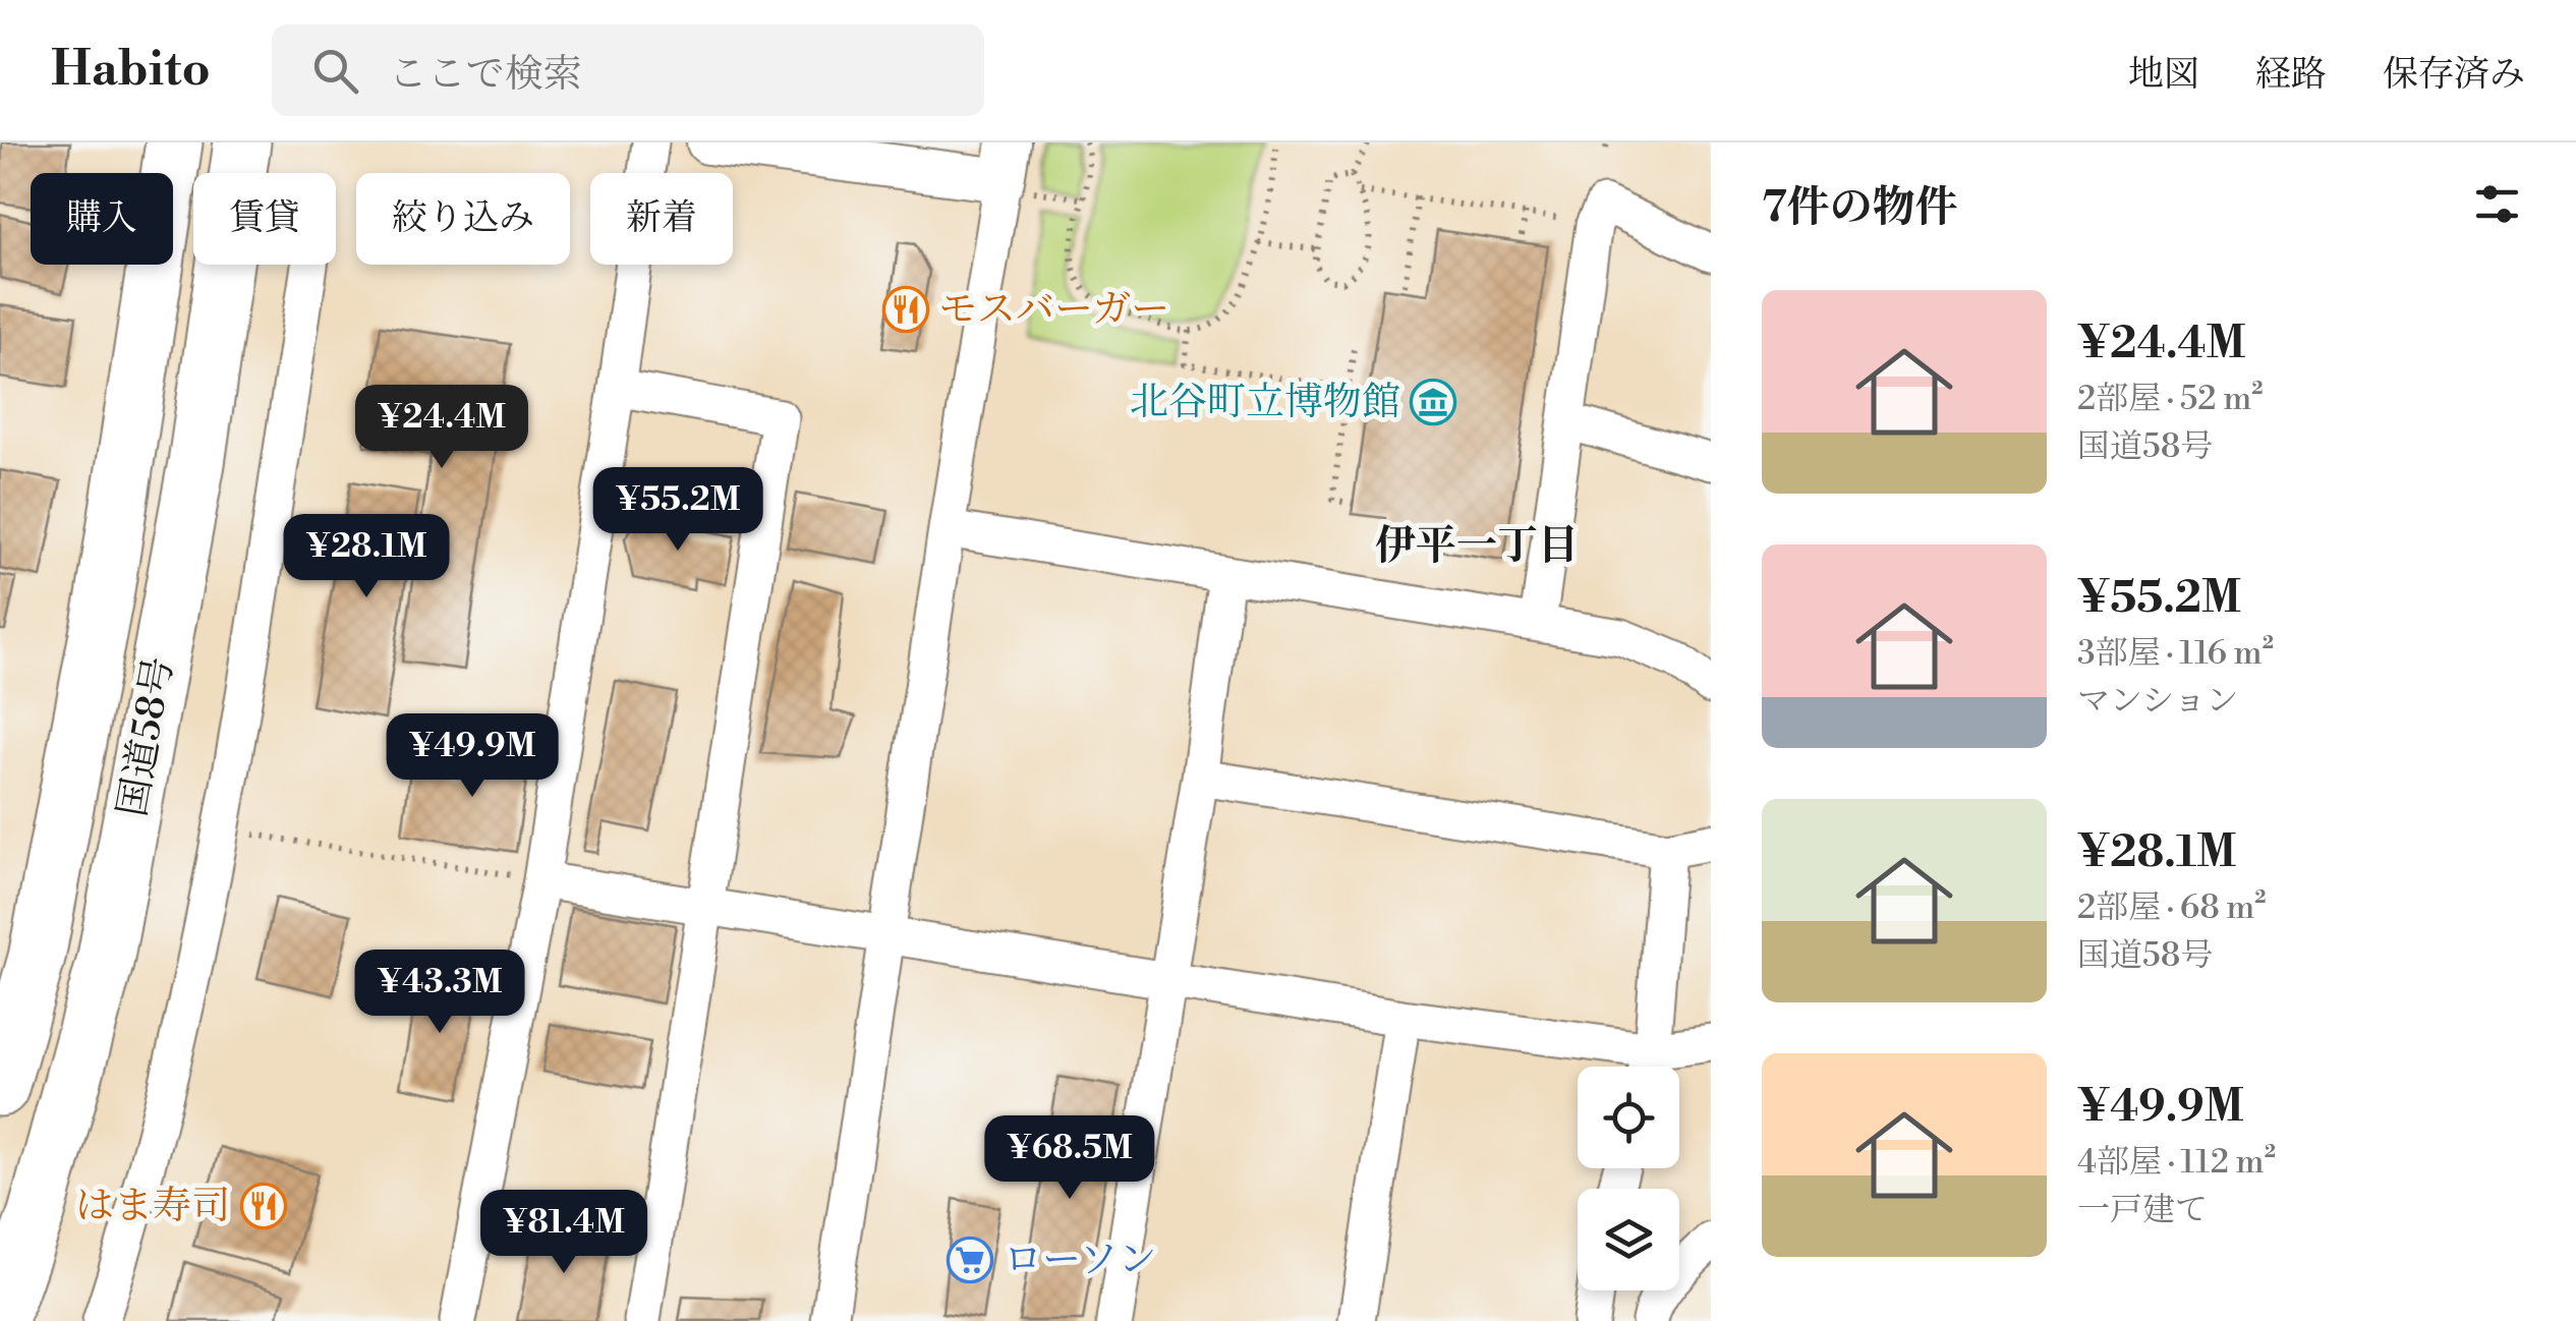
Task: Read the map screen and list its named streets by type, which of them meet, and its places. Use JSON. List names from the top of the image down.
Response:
{
  "streets": {
    "highway": ["国道58号"]
  },
  "districts": ["伊平一丁目"],
  "places": {
    "restaurant": ["モスバーガー", "はま寿司"],
    "museum": ["北谷町立博物館"],
    "supermarket": ["ローソン"]
  },
  "page": {
    "header": "Habito",
    "search": "ここで検索",
    "nav": ["地図", "経路", "保存済み"],
    "heading": "7件の物件",
    "chip": [
      "購入",
      "賃貸",
      "絞り込み",
      "新着"
    ],
    "list": [
      {
        "name": "¥24.4M",
        "note": "2部屋 · 52 m² · 国道58号"
      },
      {
        "name": "¥55.2M",
        "note": "3部屋 · 116 m² · マンション"
      },
      {
        "name": "¥28.1M",
        "note": "2部屋 · 68 m² · 国道58号"
      },
      {
        "name": "¥49.9M",
        "note": "4部屋 · 112 m² · 一戸建て"
      }
    ],
    "price": [
      "¥24.4M",
      "¥55.2M",
      "¥28.1M",
      "¥49.9M",
      "¥43.3M",
      "¥68.5M",
      "¥81.4M"
    ]
  }
}
